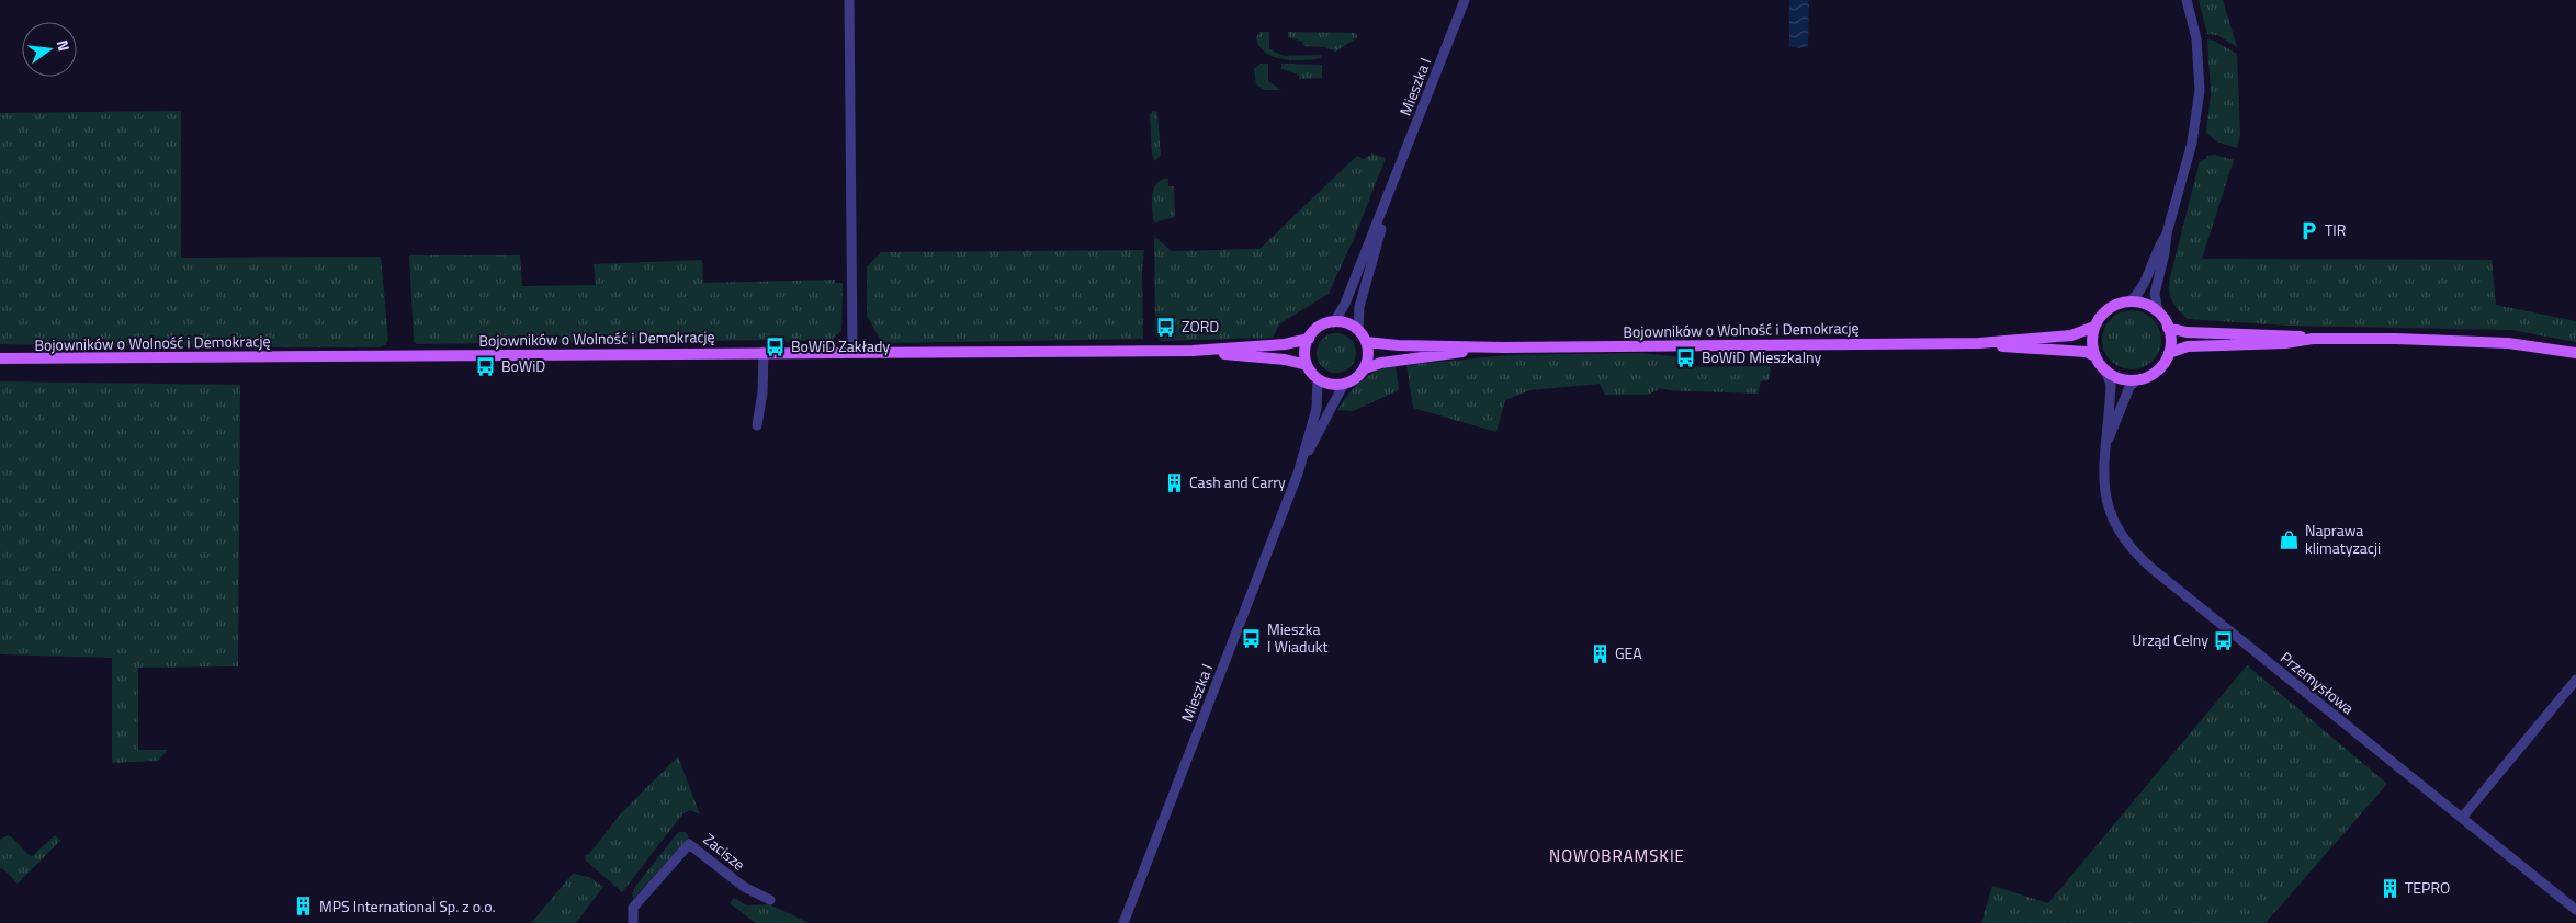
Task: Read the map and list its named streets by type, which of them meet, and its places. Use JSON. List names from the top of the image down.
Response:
{
  "streets": {
    "main road": ["Bojowników o Wolność i Demokrację"],
    "street": ["Mieszka I", "Przemysłowa", "Zacisze"]
  },
  "crossings": [
    ["Mieszka I", "Bojowników o Wolność i Demokrację"],
    ["Bojowników o Wolność i Demokrację", "Przemysłowa"]
  ],
  "districts": ["NOWOBRAMSKIE"],
  "places": {
    "parking": ["TIR"],
    "bus stop": [
      "ZORD",
      "BoWiD Zakłady",
      "BoWiD Mieszkalny",
      "BoWiD",
      "Mieszka I Wiadukt",
      "Urząd Celny"
    ],
    "building": [
      "Cash and Carry",
      "GEA",
      "TEPRO",
      "MPS International Sp. z o.o."
    ],
    "shop": ["Naprawa klimatyzacji"]
  },
  "north": "right"
}
